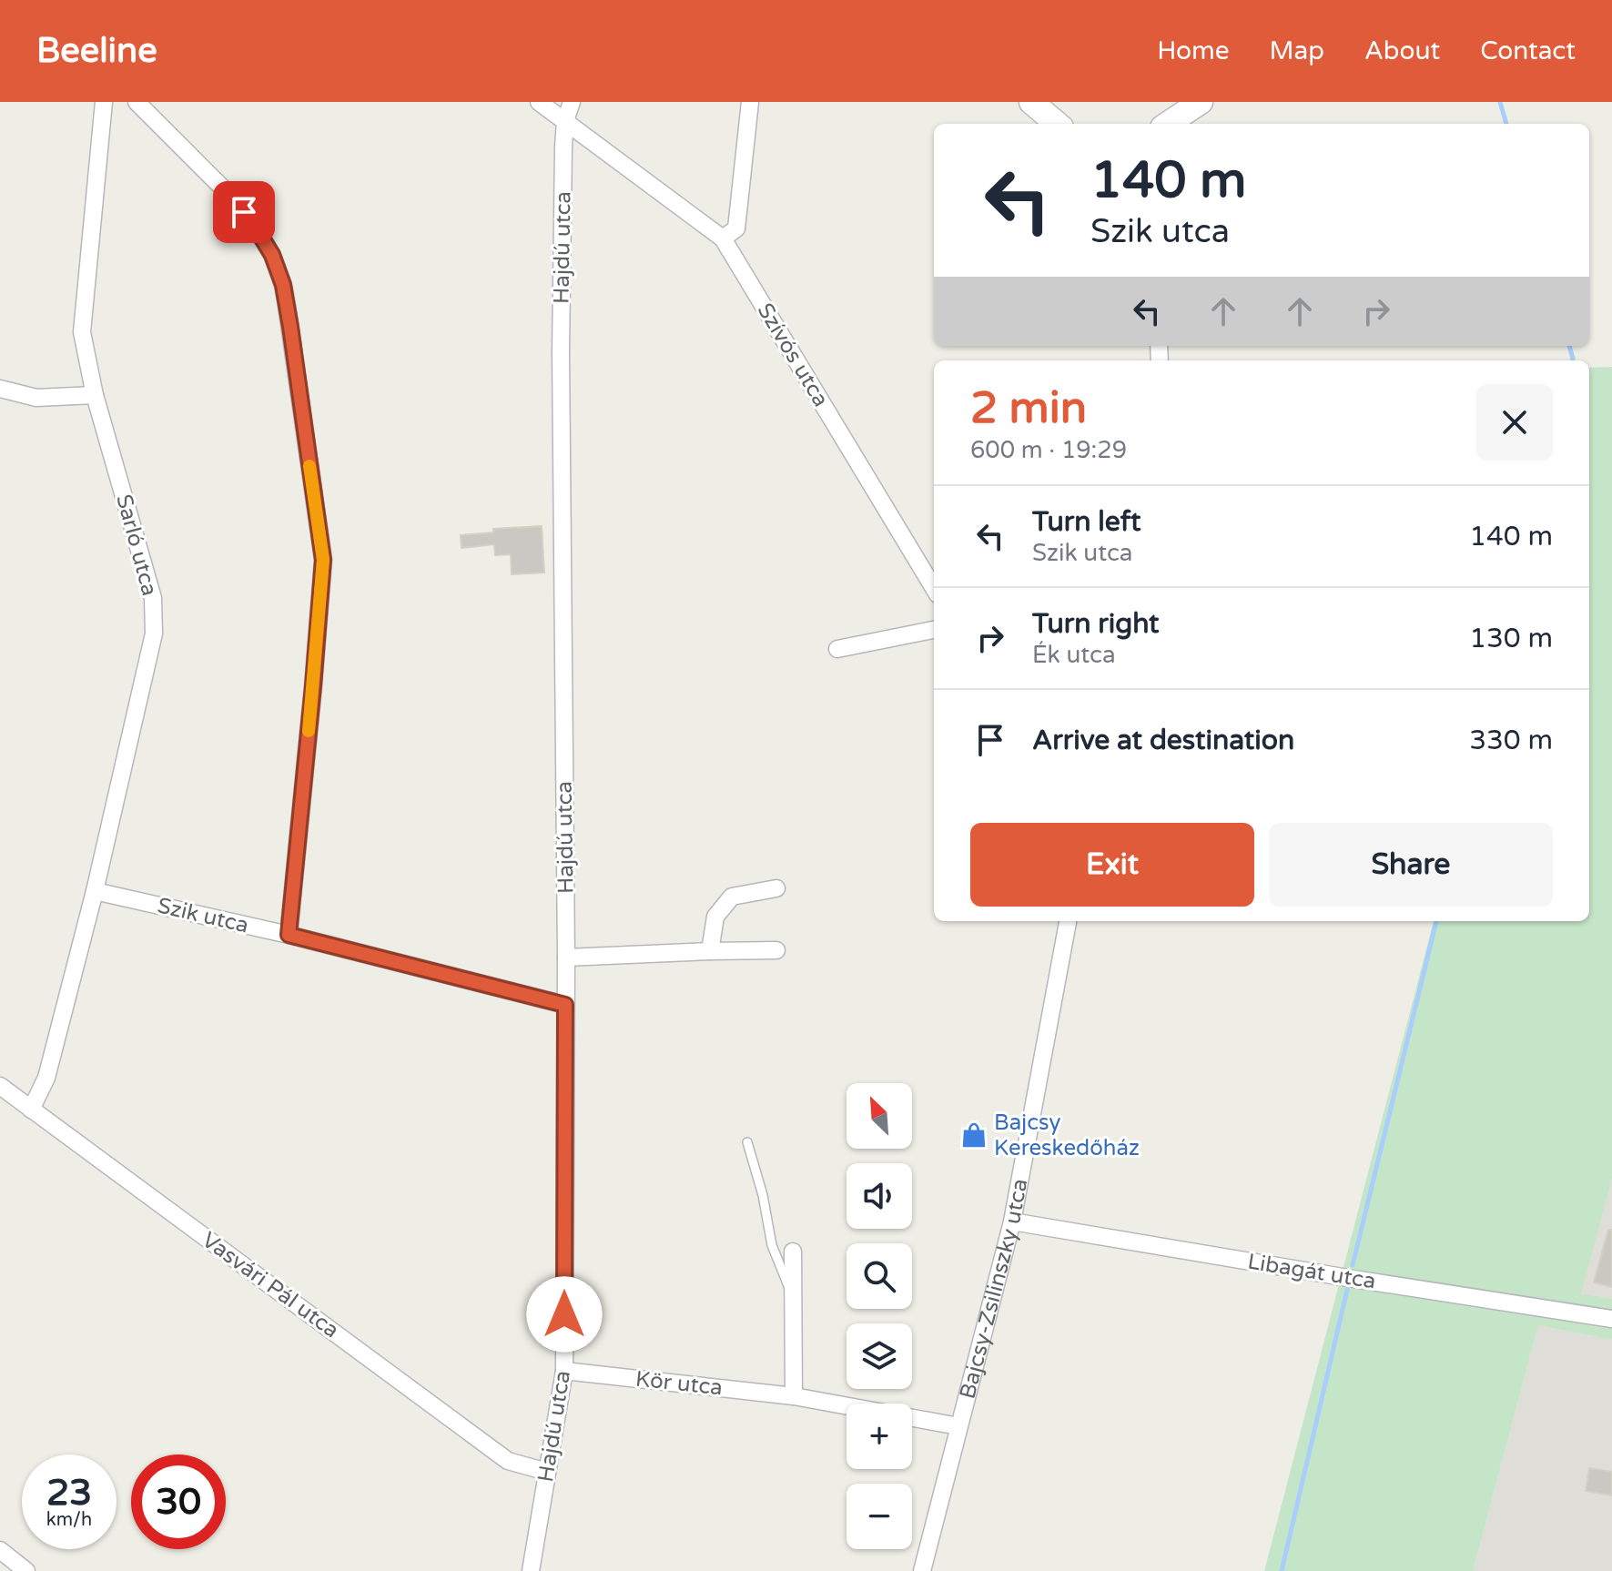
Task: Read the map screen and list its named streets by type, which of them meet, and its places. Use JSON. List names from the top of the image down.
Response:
{
  "streets": {
    "street": [
      "Hajdú utca",
      "Szívós utca",
      "Sarló utca",
      "Szik utca",
      "Libagát utca",
      "Vasvári Pál utca",
      "Bajcsy-Zsilinszky utca",
      "Kör utca"
    ]
  },
  "crossings": [
    ["Hajdú utca", "Szik utca"],
    ["Hajdú utca", "Vasvári Pál utca"],
    ["Hajdú utca", "Kör utca"],
    ["Sarló utca", "Szik utca"],
    ["Sarló utca", "Vasvári Pál utca"],
    ["Libagát utca", "Bajcsy-Zsilinszky utca"],
    ["Bajcsy-Zsilinszky utca", "Kör utca"]
  ],
  "places": {
    "shop": ["Bajcsy Kereskedőház"]
  },
  "north": "top left",
  "page": {
    "header": "Beeline",
    "nav": [
      "Home",
      "Map",
      "About",
      "Contact"
    ],
    "turn": ["140 m", "Szik utca"],
    "heading": ["2 min", "600 m · 19:29"],
    "list": [
      {
        "name": "Turn left",
        "note": "Szik utca",
        "value": "140 m"
      },
      {
        "name": "Turn right",
        "note": "Ék utca",
        "value": "130 m"
      },
      {
        "name": "Arrive at destination",
        "value": "330 m"
      }
    ],
    "buttons": ["Exit", "Share"],
    "map_buttons": ["+", "−"],
    "speed": "23 km/h",
    "limit": "30"
  }
}
